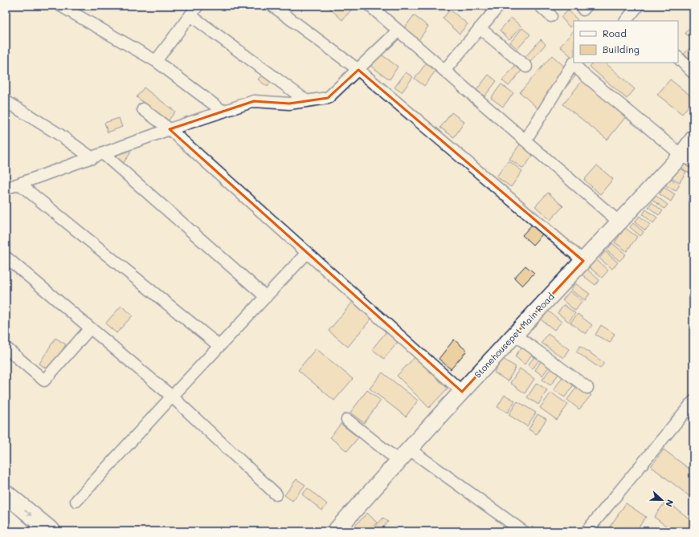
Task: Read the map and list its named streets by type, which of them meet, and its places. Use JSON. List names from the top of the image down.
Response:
{
  "streets": {
    "main road": ["Stonehousepet Main Road"]
  },
  "legend": ["Road", "Building"],
  "north": "right"
}
